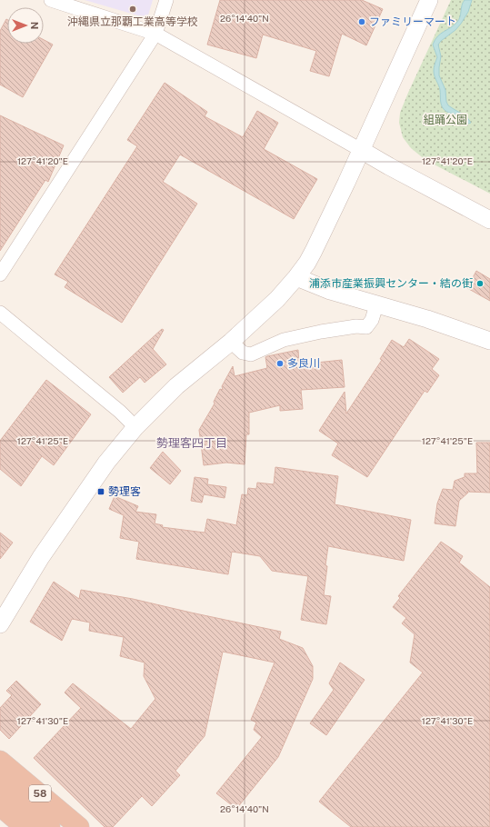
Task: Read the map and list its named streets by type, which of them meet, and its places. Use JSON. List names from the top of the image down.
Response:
{
  "streets": {
    "highway": ["58"]
  },
  "districts": ["勢理客四丁目"],
  "parks": ["組踊公園"],
  "places": {
    "other": [
      "沖縄県立那覇工業高等学校",
      "ファミリーマート",
      "浦添市産業振興センター・結の街",
      "多良川"
    ],
    "transit": ["勢理客"]
  },
  "north": "right",
  "coordinates": [
    "26°14'40\"N",
    "127°41'20\"E",
    "127°41'25\"E",
    "127°41'30\"E"
  ]
}
